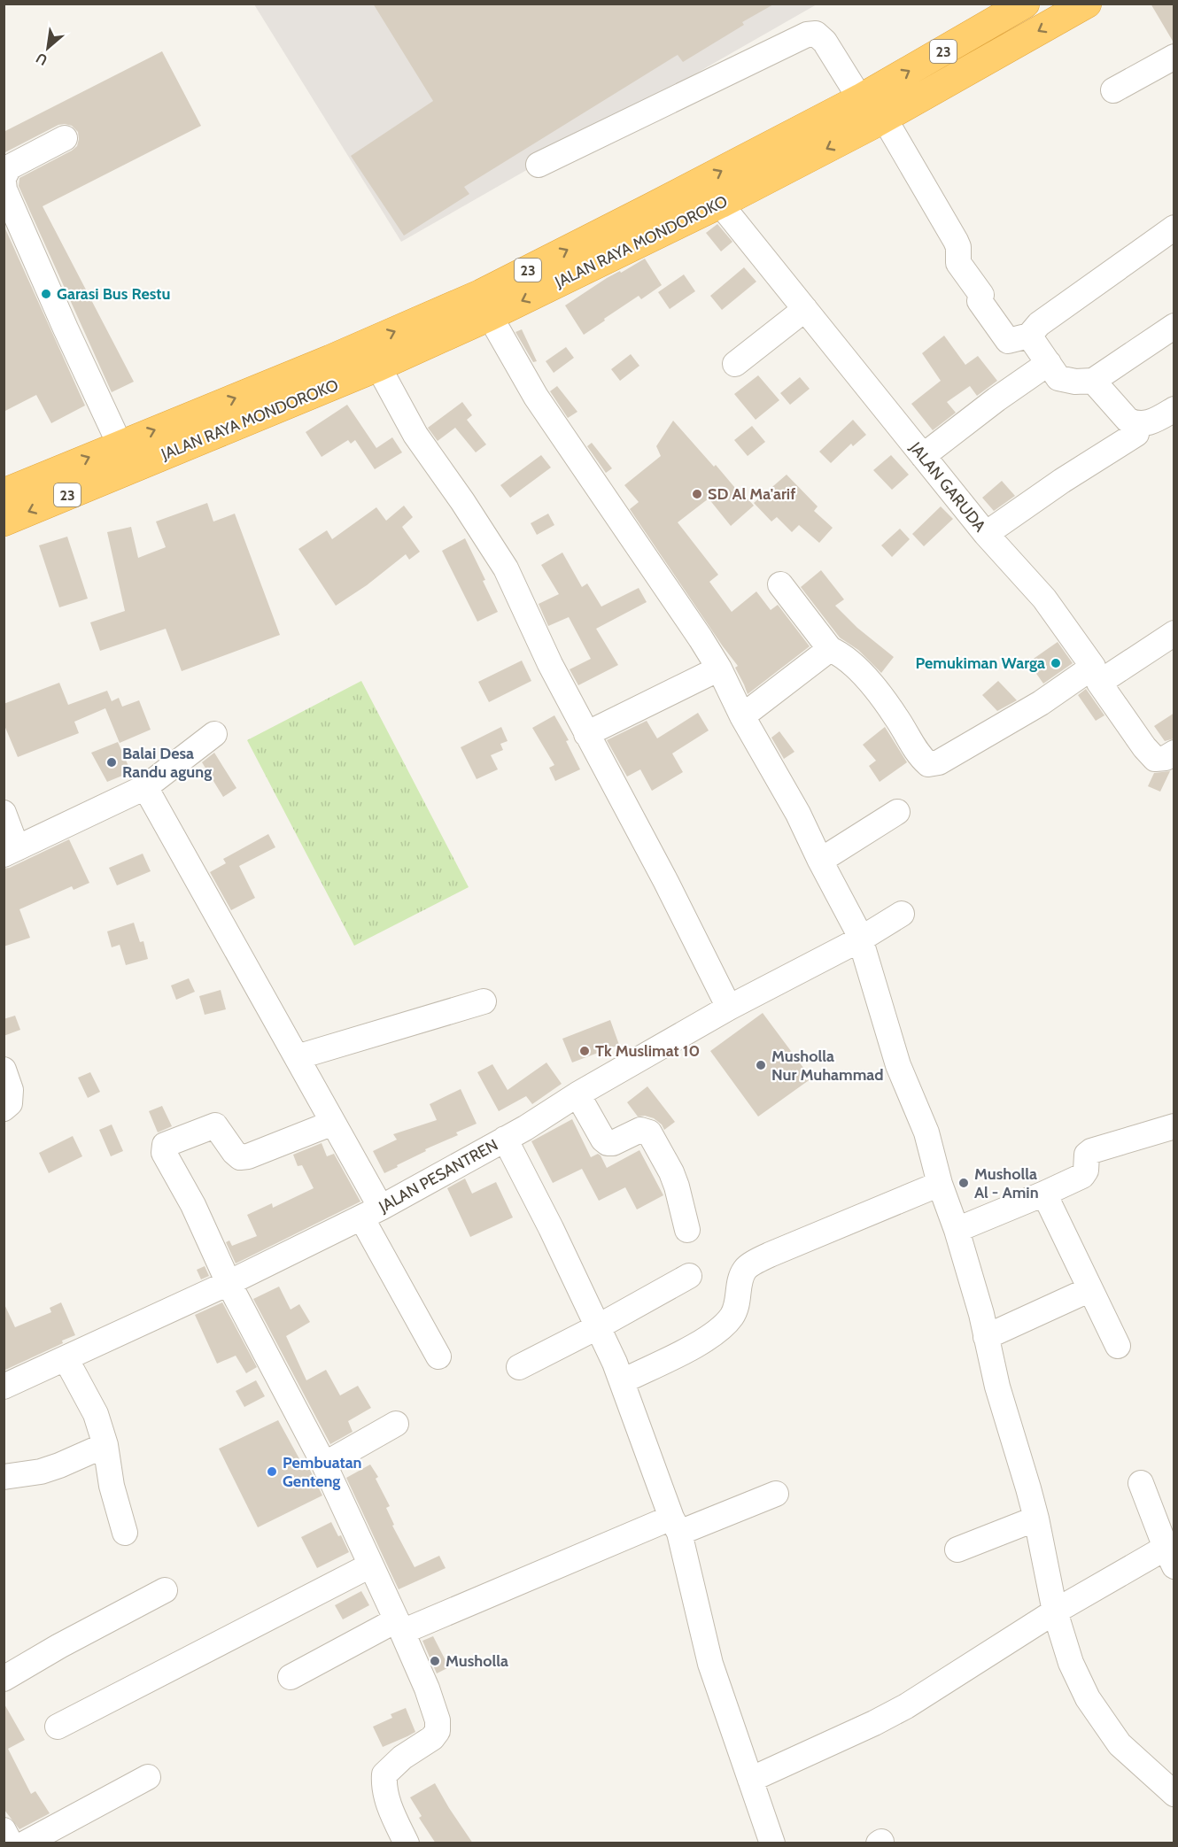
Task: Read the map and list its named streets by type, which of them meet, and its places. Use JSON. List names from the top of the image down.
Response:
{
  "streets": {
    "highway": ["23", "JALAN RAYA MONDOROKO"],
    "street": ["JALAN GARUDA", "JALAN PESANTREN"]
  },
  "crossings": [
    ["JALAN RAYA MONDOROKO", "JALAN GARUDA"]
  ],
  "places": [
    "Garasi Bus Restu",
    "SD Al Ma'arif",
    "Pemukiman Warga",
    "Balai Desa Randu agung",
    "Tk Muslimat 10",
    "Musholla Nur Muhammad",
    "Musholla Al - Amin",
    "Pembuatan Genteng",
    "Musholla"
  ],
  "north": "bottom left"
}
